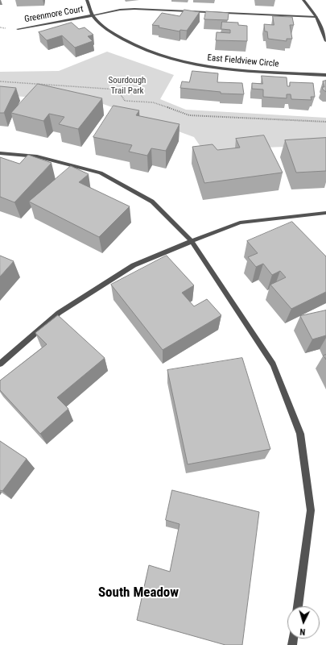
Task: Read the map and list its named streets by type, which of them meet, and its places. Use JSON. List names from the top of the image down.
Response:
{
  "streets": {
    "street": ["Greenmore Court", "East Fieldview Circle"]
  },
  "crossings": [
    ["Greenmore Court", "East Fieldview Circle"]
  ],
  "districts": ["South Meadow"],
  "parks": ["Sourdough Trail Park"],
  "north": "bottom"
}
